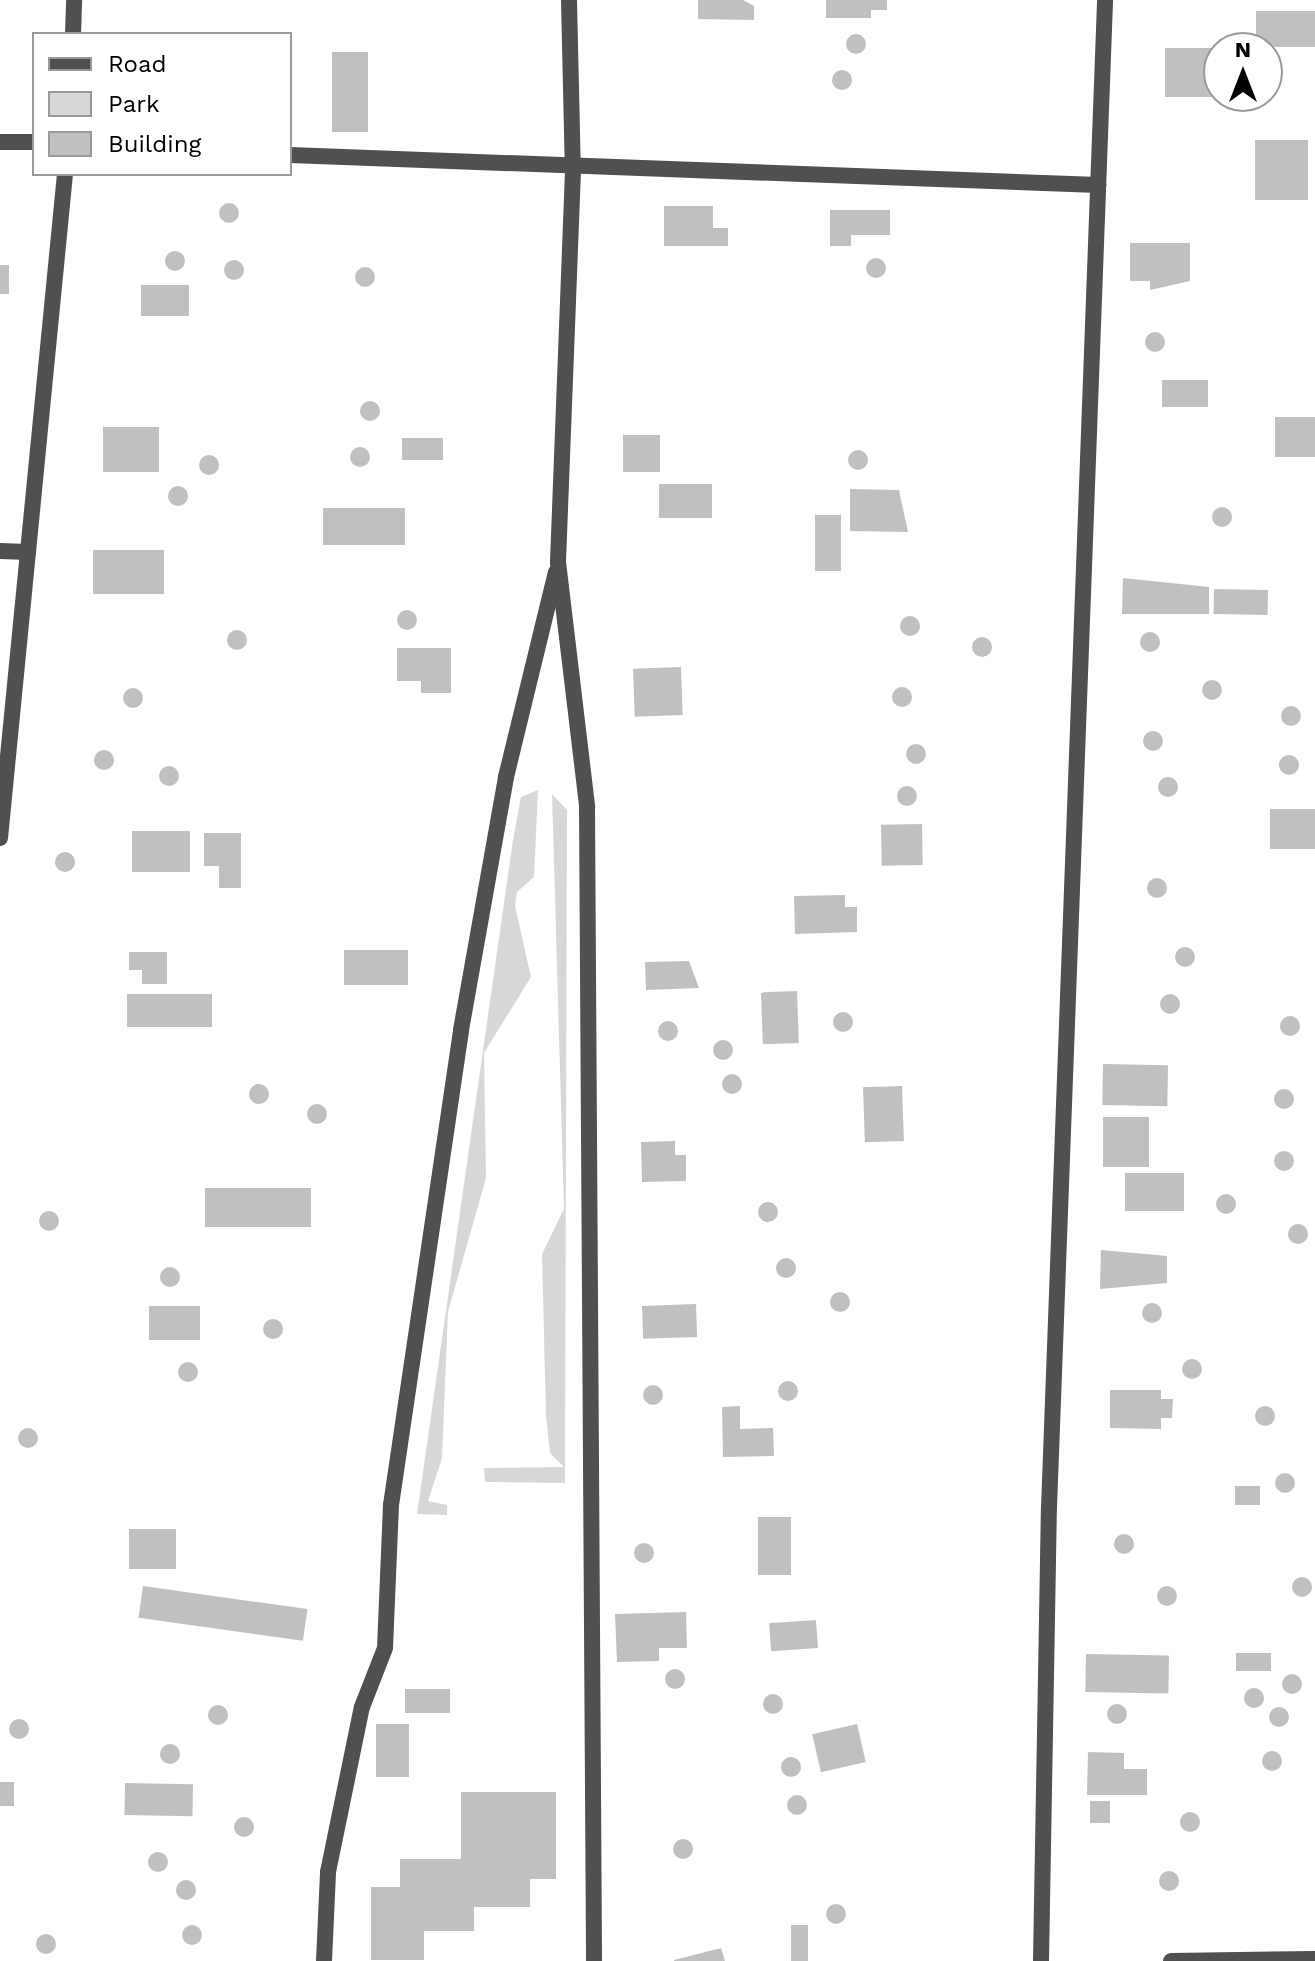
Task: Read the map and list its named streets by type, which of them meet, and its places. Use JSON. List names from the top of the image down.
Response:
{
  "legend": ["Road", "Park", "Building"],
  "north": "top"
}
